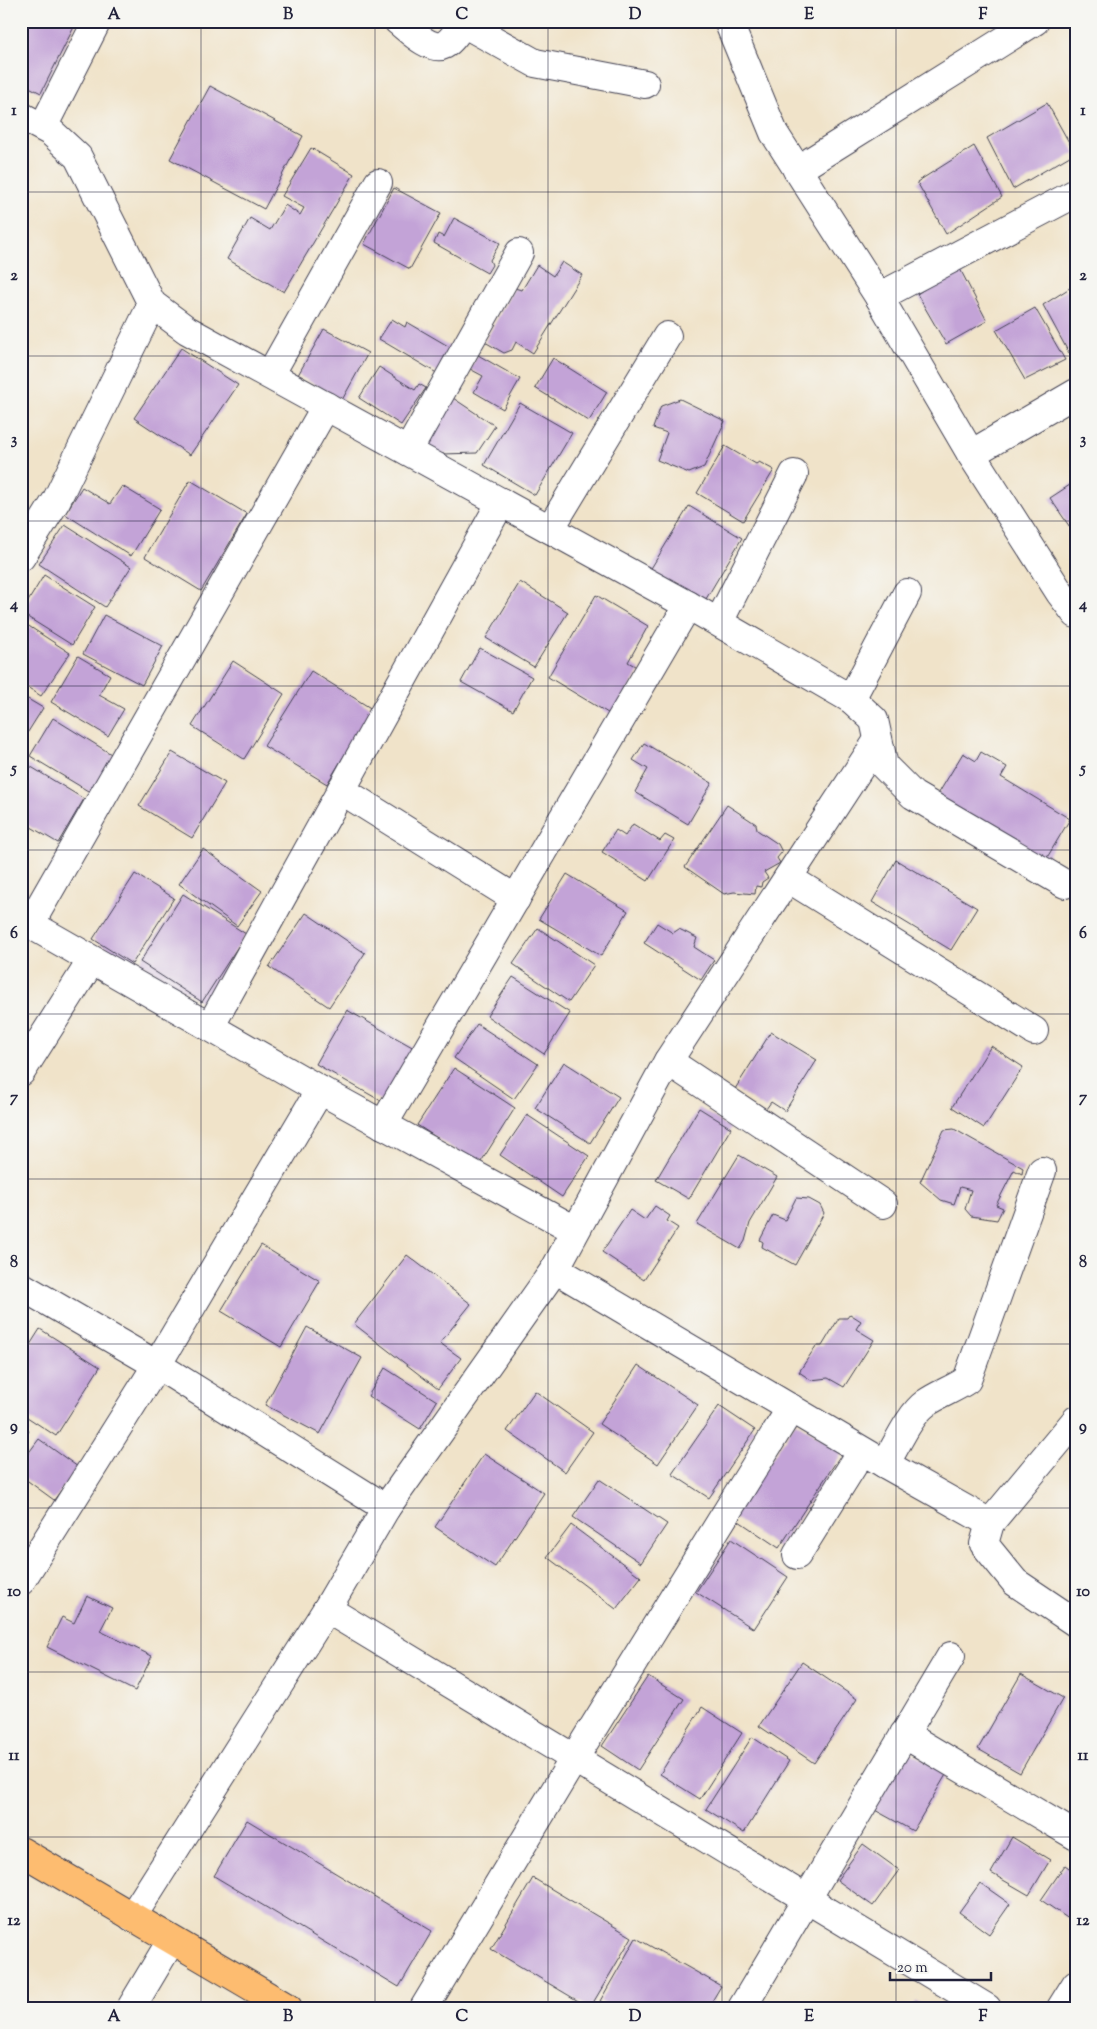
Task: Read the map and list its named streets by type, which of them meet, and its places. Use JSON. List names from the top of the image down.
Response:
{
  "scale_bar": "20 m",
  "grid": {
    "columns": [
      "A",
      "B",
      "C",
      "D",
      "E",
      "F"
    ],
    "rows": [
      "1",
      "2",
      "3",
      "4",
      "5",
      "6",
      "7",
      "8",
      "9",
      "10",
      "11",
      "12"
    ]
  }
}
